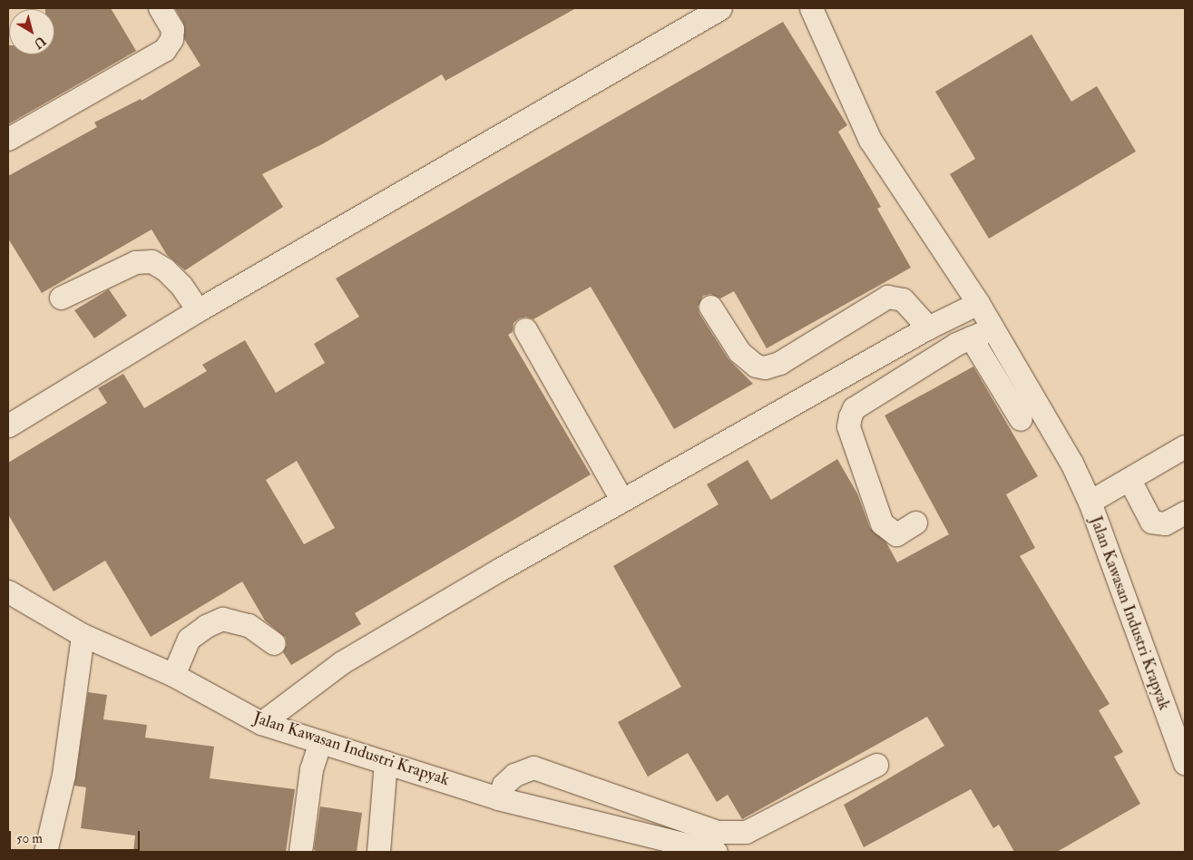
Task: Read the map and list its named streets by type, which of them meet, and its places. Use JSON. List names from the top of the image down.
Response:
{
  "streets": {
    "lane": ["Jalan Kawasan Industri Krapyak"]
  },
  "scale_bar": "50 m",
  "north": "bottom right"
}
